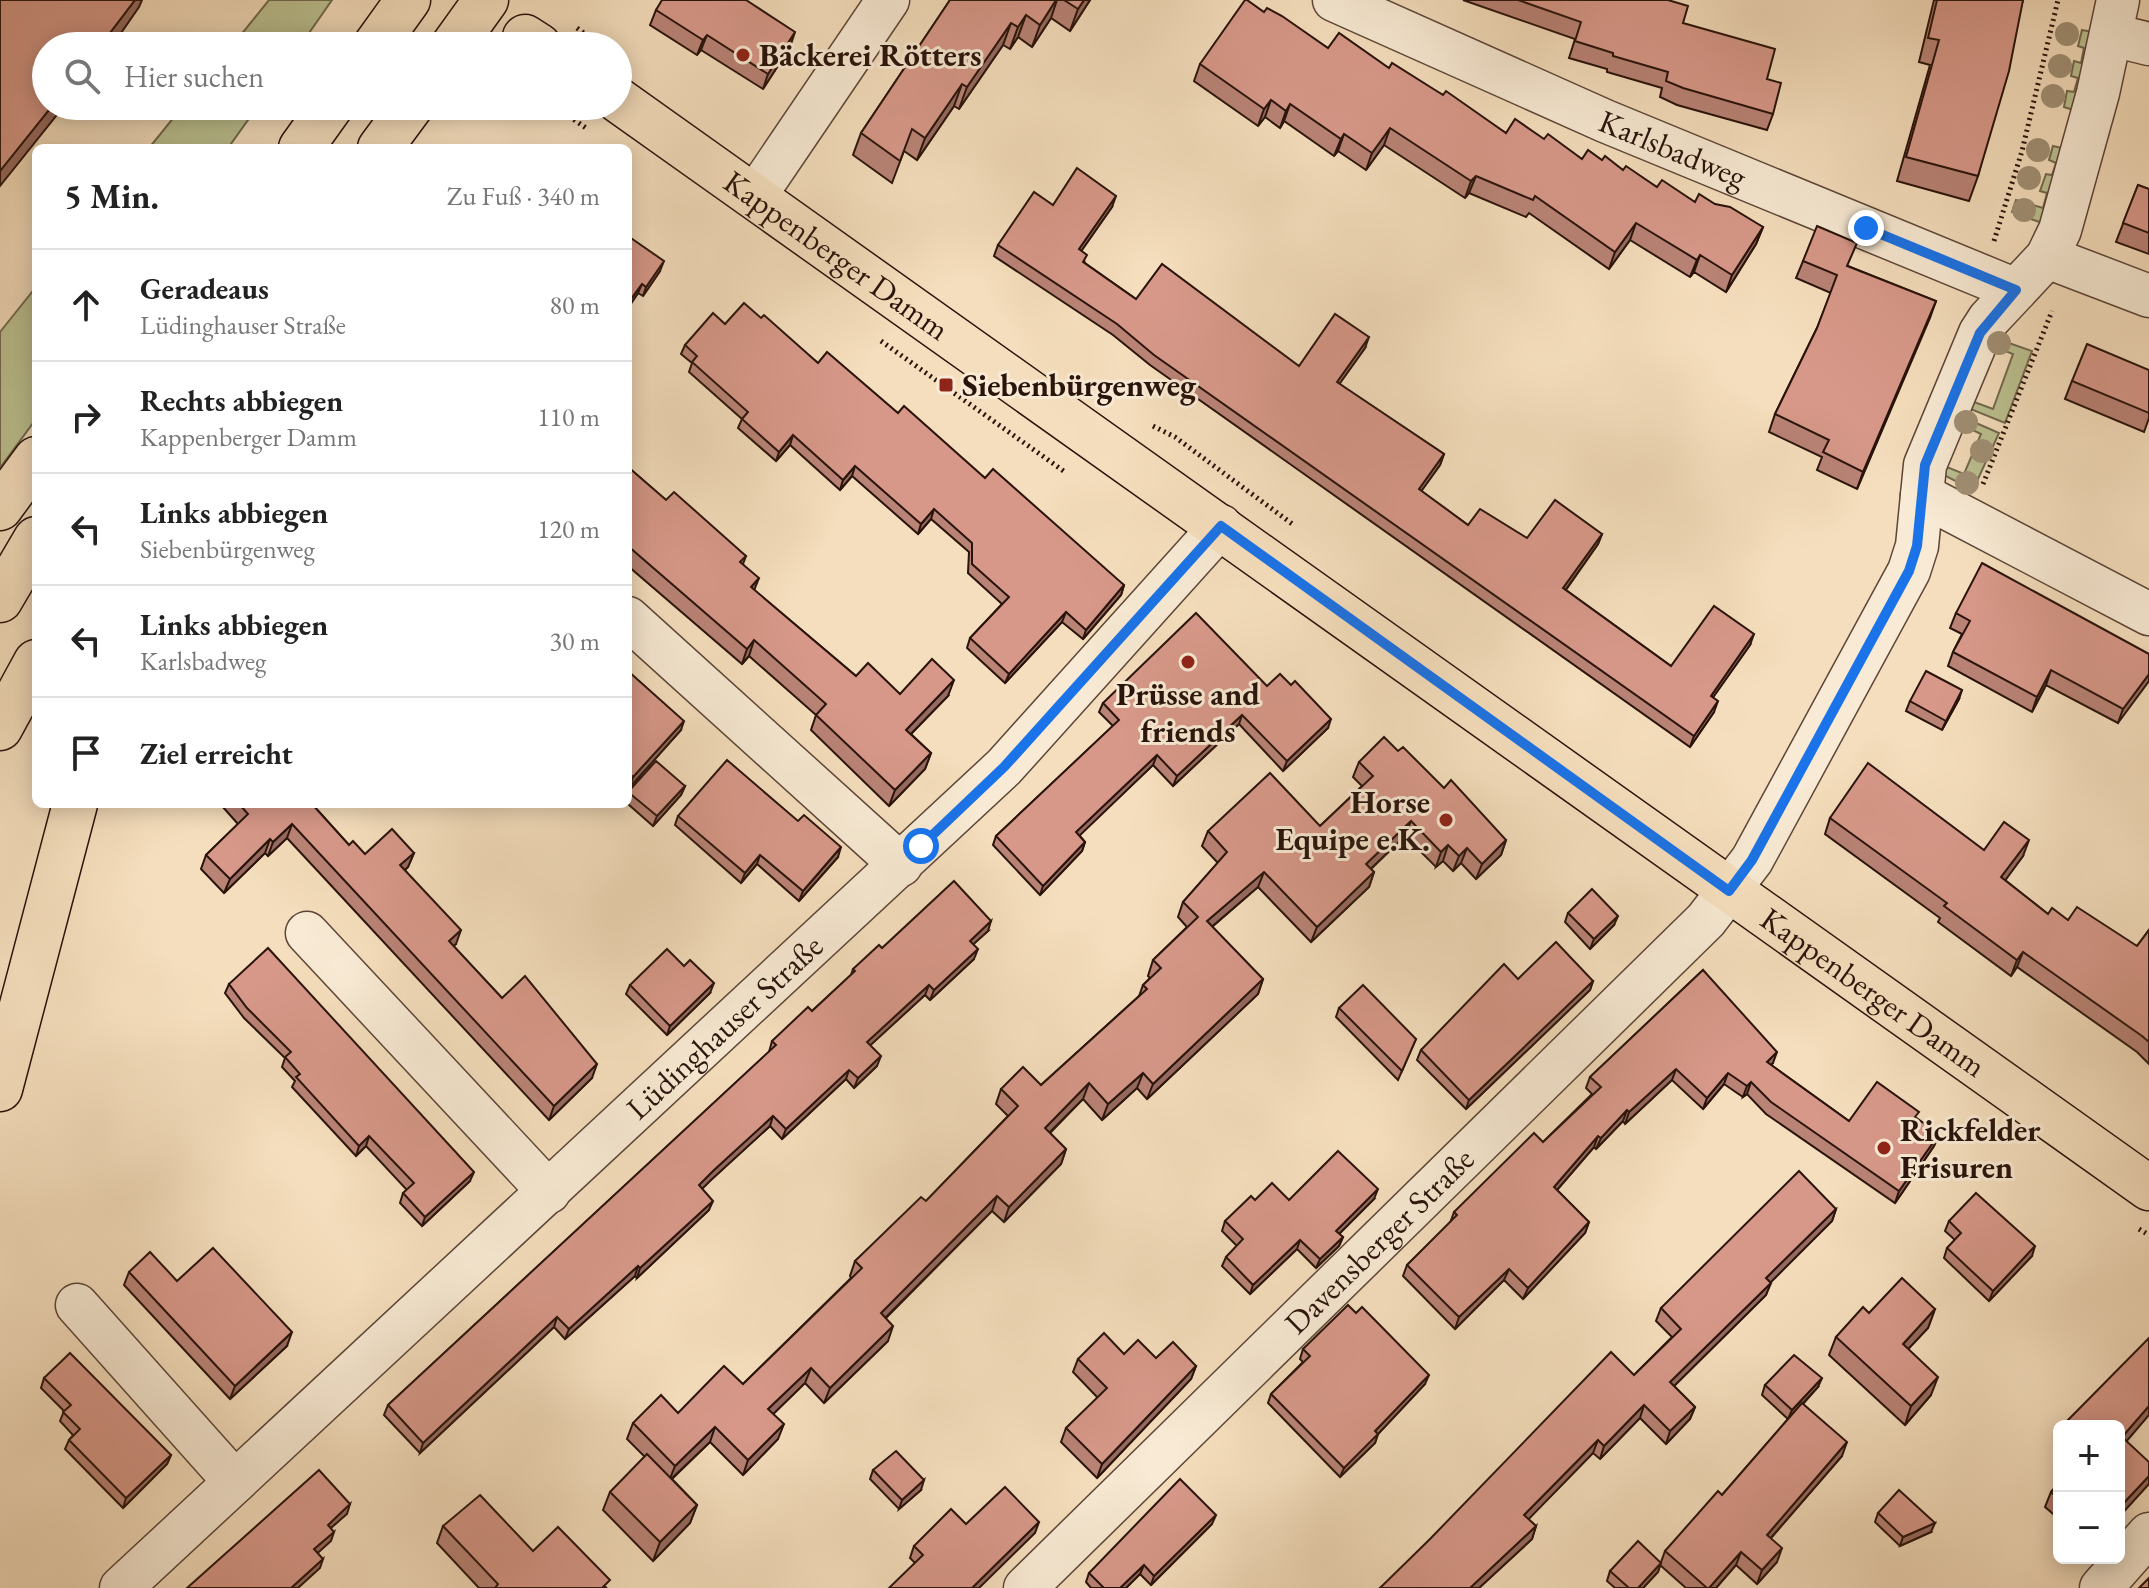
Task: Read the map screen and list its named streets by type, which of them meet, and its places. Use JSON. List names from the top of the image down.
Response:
{
  "streets": {
    "main road": ["Kappenberger Damm"],
    "street": ["Karlsbadweg", "Lüdinghauser Straße", "Davensberger Straße"]
  },
  "crossings": [
    ["Kappenberger Damm", "Lüdinghauser Straße"],
    ["Kappenberger Damm", "Davensberger Straße"]
  ],
  "places": {
    "other": [
      "Bäckerei Rötters",
      "Prüsse and friends",
      "Horse Equipe e.K.",
      "Rickfelder Frisuren"
    ],
    "transit": ["Siebenbürgenweg"]
  },
  "page": {
    "search": "Hier suchen",
    "heading": ["5 Min.", "Zu Fuß · 340 m"],
    "list": [
      ["Geradeaus", "Lüdinghauser Straße", "80 m"],
      ["Rechts abbiegen", "Kappenberger Damm", "110 m"],
      ["Links abbiegen", "Siebenbürgenweg", "120 m"],
      ["Links abbiegen", "Karlsbadweg", "30 m"],
      "Ziel erreicht"
    ],
    "map_buttons": ["+", "−"]
  }
}
